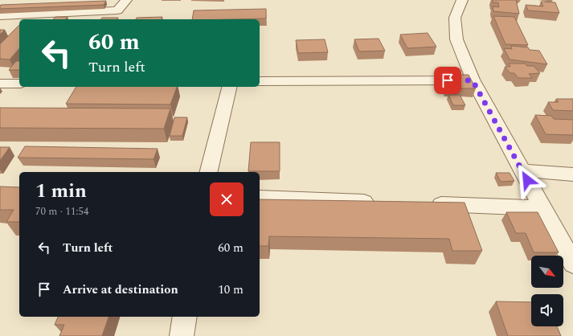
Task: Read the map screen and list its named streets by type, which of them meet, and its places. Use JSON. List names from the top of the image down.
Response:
{
  "north": "bottom right",
  "page": {
    "turn": ["60 m", "Turn left"],
    "heading": ["1 min", "70 m · 11:54"],
    "list": [
      {
        "name": "Turn left",
        "value": "60 m"
      },
      {
        "name": "Arrive at destination",
        "value": "10 m"
      }
    ]
  }
}
